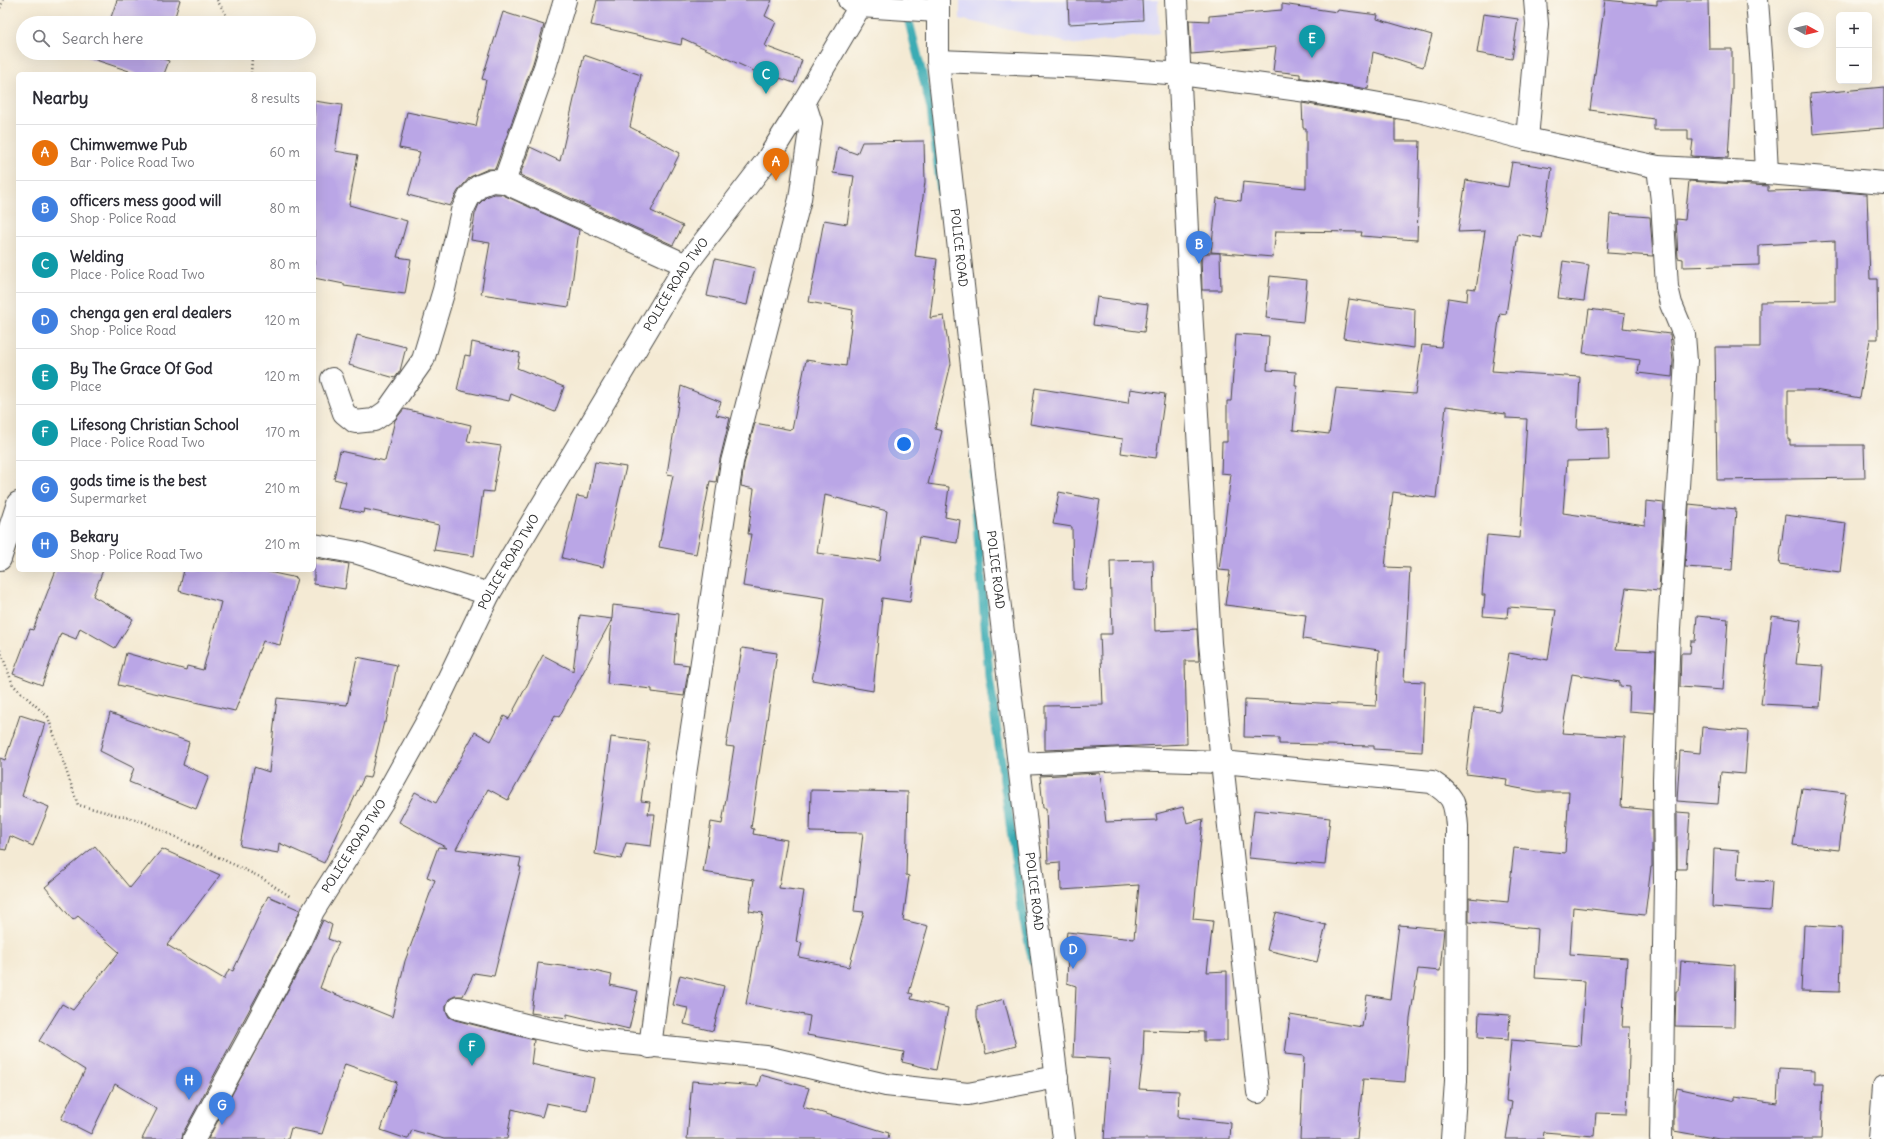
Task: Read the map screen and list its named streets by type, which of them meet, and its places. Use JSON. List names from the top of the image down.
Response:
{
  "streets": {
    "street": ["POLICE ROAD", "POLICE ROAD TWO"]
  },
  "north": "right",
  "page": {
    "map_buttons": ["+", "−"],
    "search": "Search here",
    "pins": [
      "E",
      "C",
      "A",
      "B",
      "D",
      "F",
      "H",
      "G"
    ],
    "heading": ["Nearby", "8 results"],
    "list": [
      {
        "mark": "A",
        "name": "Chimwemwe Pub",
        "note": "Bar · Police Road Two",
        "value": "60 m"
      },
      {
        "mark": "B",
        "name": "officers mess good will",
        "note": "Shop · Police Road",
        "value": "80 m"
      },
      {
        "mark": "C",
        "name": "Welding",
        "note": "Place · Police Road Two",
        "value": "80 m"
      },
      {
        "mark": "D",
        "name": "chenga gen eral dealers",
        "note": "Shop · Police Road",
        "value": "120 m"
      },
      {
        "mark": "E",
        "name": "By The Grace Of God",
        "note": "Place",
        "value": "120 m"
      },
      {
        "mark": "F",
        "name": "Lifesong Christian School",
        "note": "Place · Police Road Two",
        "value": "170 m"
      },
      {
        "mark": "G",
        "name": "gods time is the best",
        "note": "Supermarket",
        "value": "210 m"
      },
      {
        "mark": "H",
        "name": "Bekary",
        "note": "Shop · Police Road Two",
        "value": "210 m"
      }
    ]
  }
}
